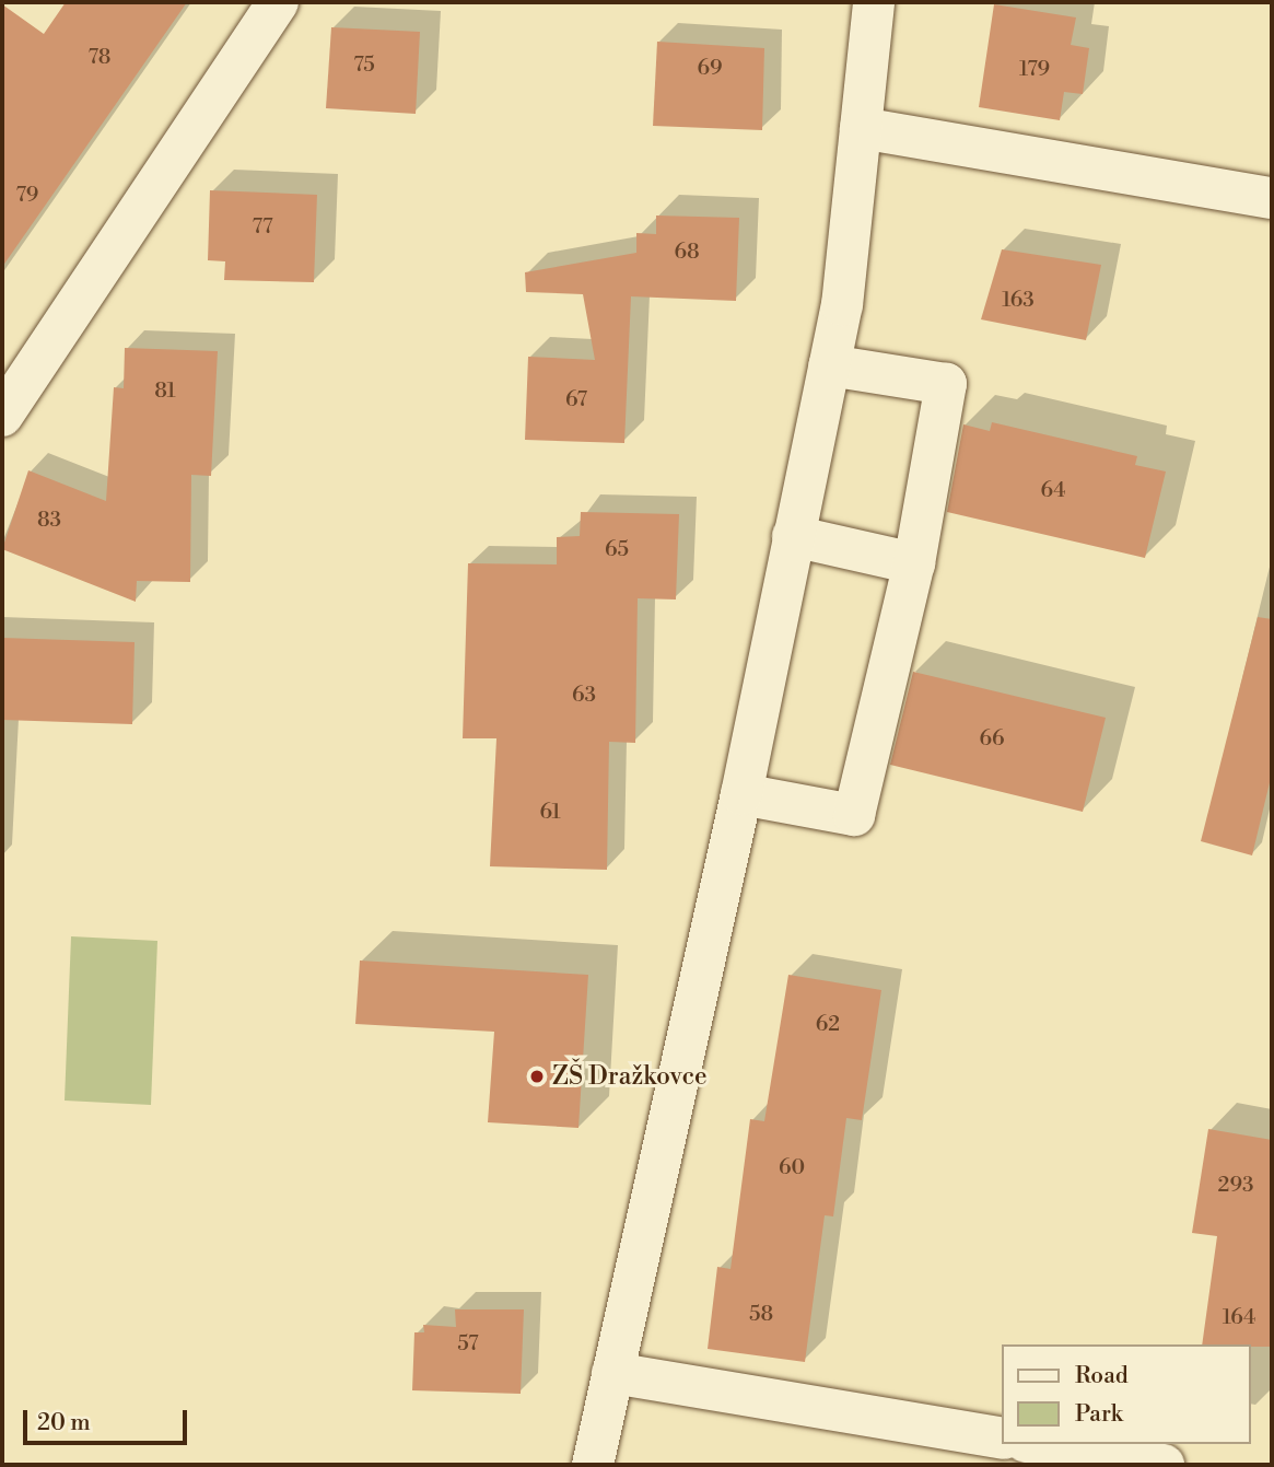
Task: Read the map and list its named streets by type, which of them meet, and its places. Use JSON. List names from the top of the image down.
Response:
{
  "places": ["ZŠ Dražkovce"],
  "house_numbers": [
    "78",
    "75",
    "69",
    "179",
    "79",
    "77",
    "68",
    "163",
    "81",
    "67",
    "64",
    "83",
    "65",
    "63",
    "66",
    "61",
    "62",
    "60",
    "293",
    "58",
    "164",
    "57"
  ],
  "legend": ["Road", "Park"],
  "scale_bar": "20 m"
}
